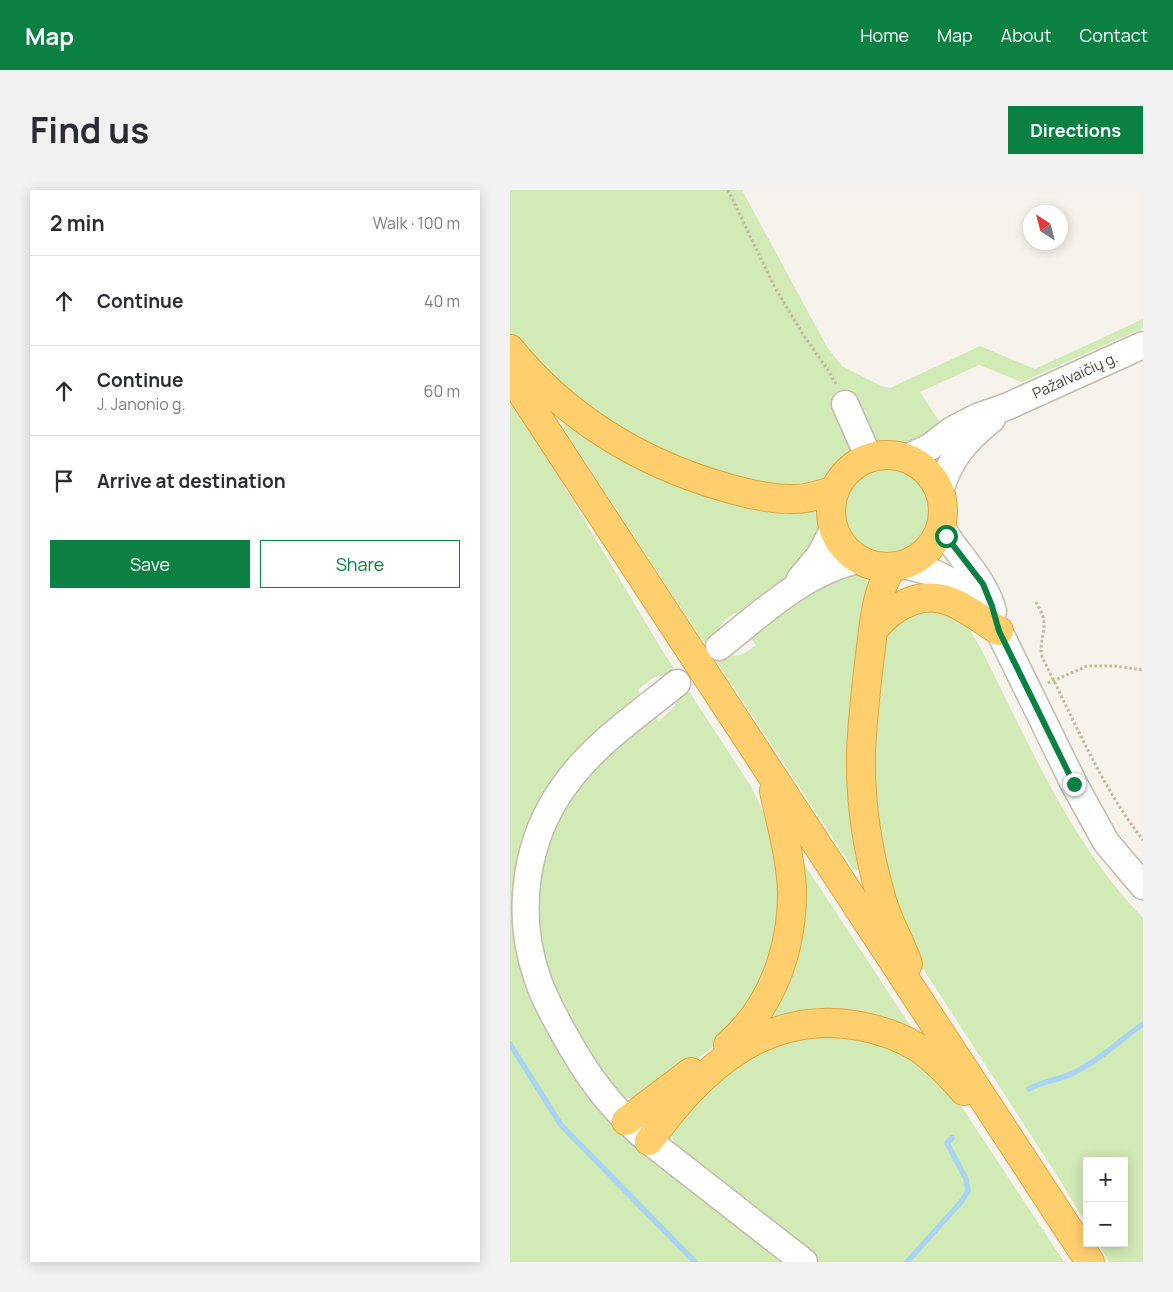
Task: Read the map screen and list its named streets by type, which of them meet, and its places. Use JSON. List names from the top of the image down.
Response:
{
  "streets": {
    "street": ["Pažalvaičių g."]
  },
  "north": "top left",
  "page": {
    "header": "Map",
    "nav": [
      "Home",
      "Map",
      "About",
      "Contact"
    ],
    "title": "Find us",
    "buttons": [
      "Directions",
      ["Save", "Share"]
    ],
    "heading": ["2 min", "Walk · 100 m"],
    "list": [
      ["Continue", "40 m"],
      ["Continue", "J. Janonio g.", "60 m"],
      "Arrive at destination"
    ],
    "map_buttons": ["+", "−"]
  }
}
